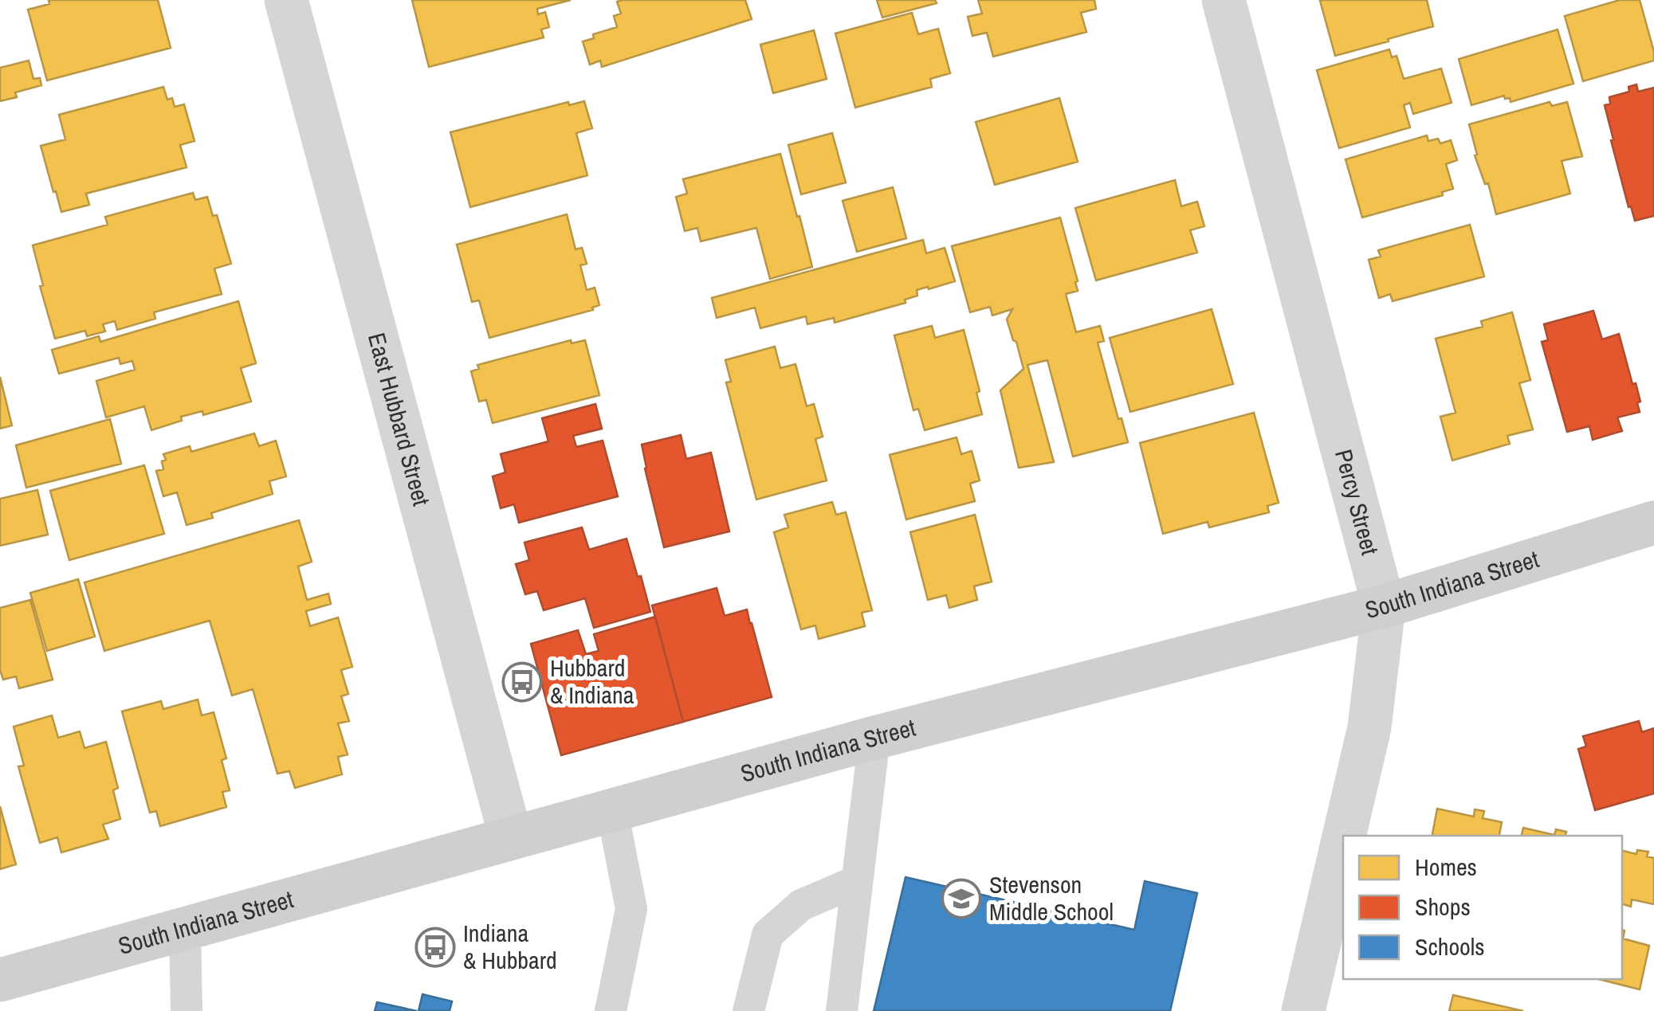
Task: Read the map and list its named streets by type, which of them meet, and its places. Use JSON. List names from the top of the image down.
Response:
{
  "streets": {
    "main road": ["South Indiana Street"],
    "street": ["East Hubbard Street", "Percy Street"]
  },
  "crossings": [
    ["East Hubbard Street", "South Indiana Street"],
    ["Percy Street", "South Indiana Street"]
  ],
  "places": {
    "bus stop": ["Hubbard & Indiana", "Indiana & Hubbard"],
    "school or university": ["Stevenson Middle School"]
  },
  "legend": ["Homes", "Shops", "Schools"]
}
